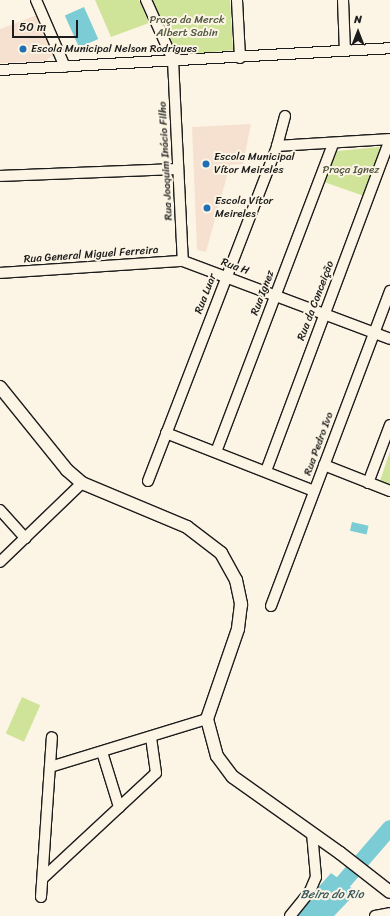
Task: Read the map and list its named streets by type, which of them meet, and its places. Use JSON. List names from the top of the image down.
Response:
{
  "streets": {
    "street": [
      "Rua Joaquim Inácio Filho",
      "Rua General Miguel Ferreira",
      "Rua H",
      "Rua Ignez",
      "Rua Luar",
      "Rua da Conceição",
      "Rua Pedro Ivo"
    ]
  },
  "crossings": [
    ["Rua Joaquim Inácio Filho", "Rua General Miguel Ferreira"],
    ["Rua Joaquim Inácio Filho", "Rua H"],
    ["Rua General Miguel Ferreira", "Rua H"],
    ["Rua H", "Rua Ignez"],
    ["Rua H", "Rua Luar"],
    ["Rua H", "Rua da Conceição"],
    ["Rua H", "Rua Pedro Ivo"]
  ],
  "water": ["Beira do Rio"],
  "parks": ["Praça da Merck Albert Sabin", "Praça Ignez"],
  "places": ["Escola Municipal Nelson Rodrigues", "Escola Municipal Vítor Meireles", "Escola Vítor Meireles"],
  "scale_bar": "50 m",
  "north": "top"
}
